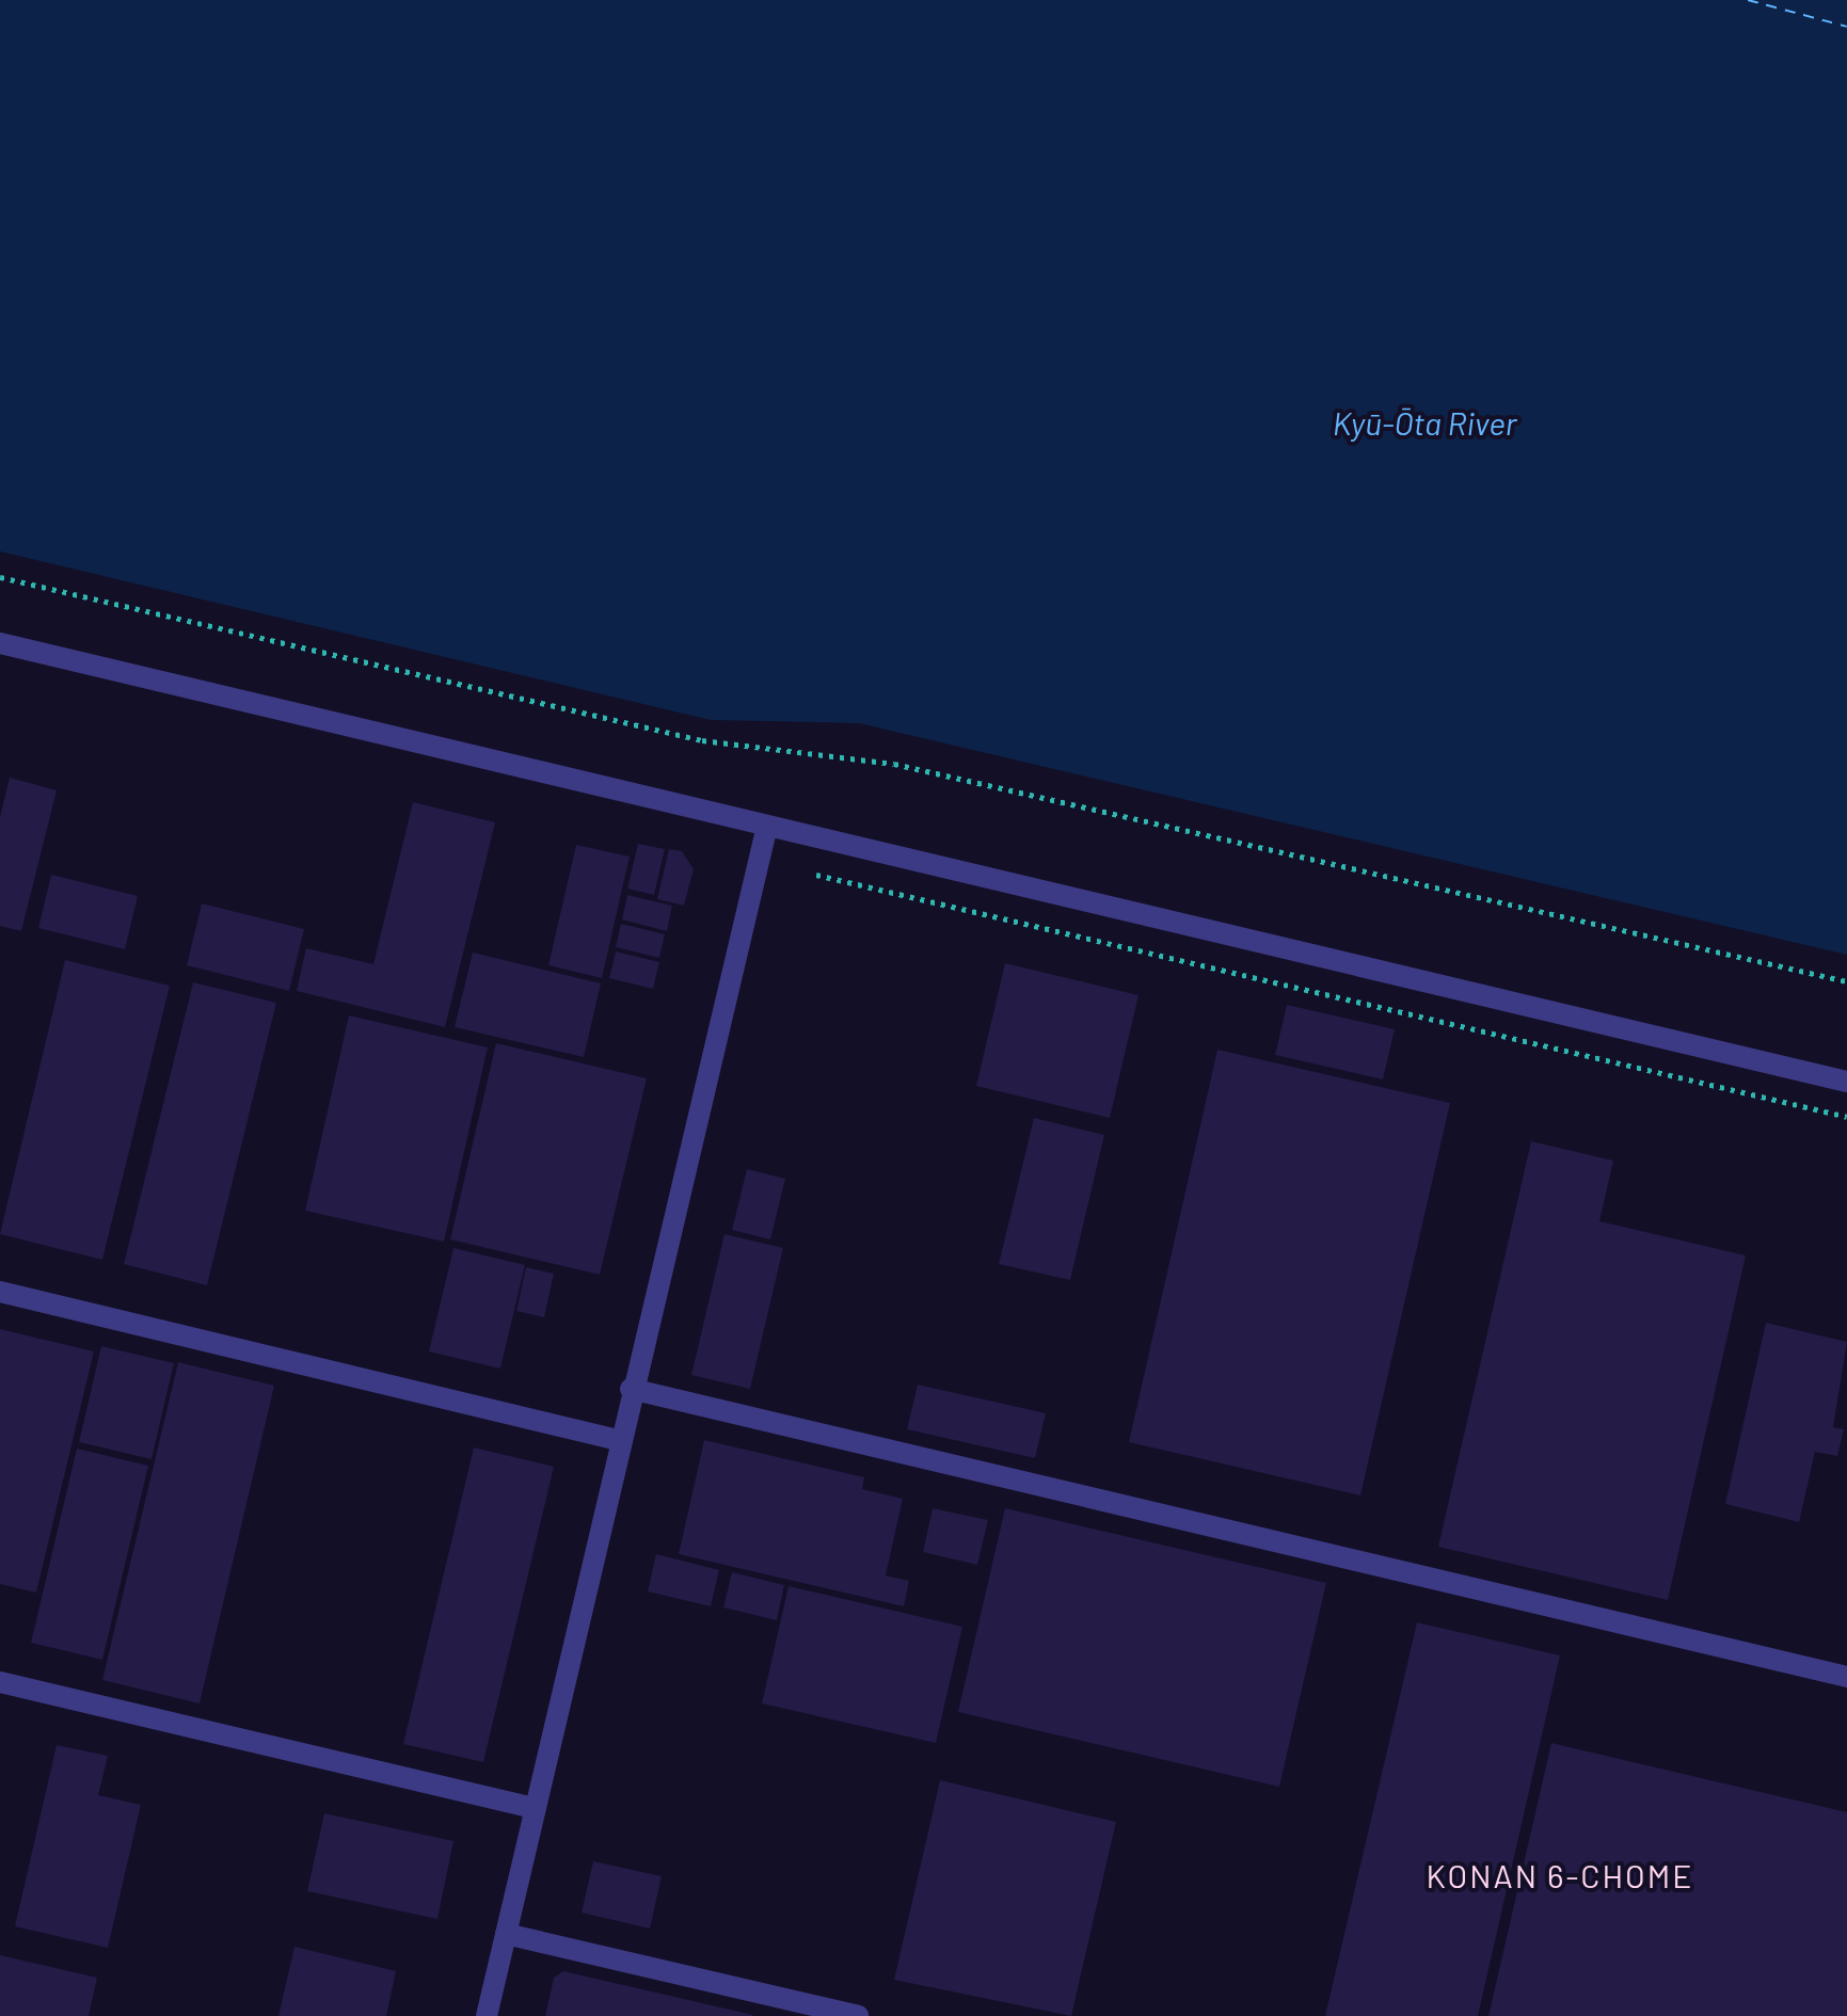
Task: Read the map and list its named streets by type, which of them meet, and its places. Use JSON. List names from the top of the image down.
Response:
{
  "districts": ["KONAN 6-CHOME"],
  "water": ["Kyū-Ōta River"]
}
